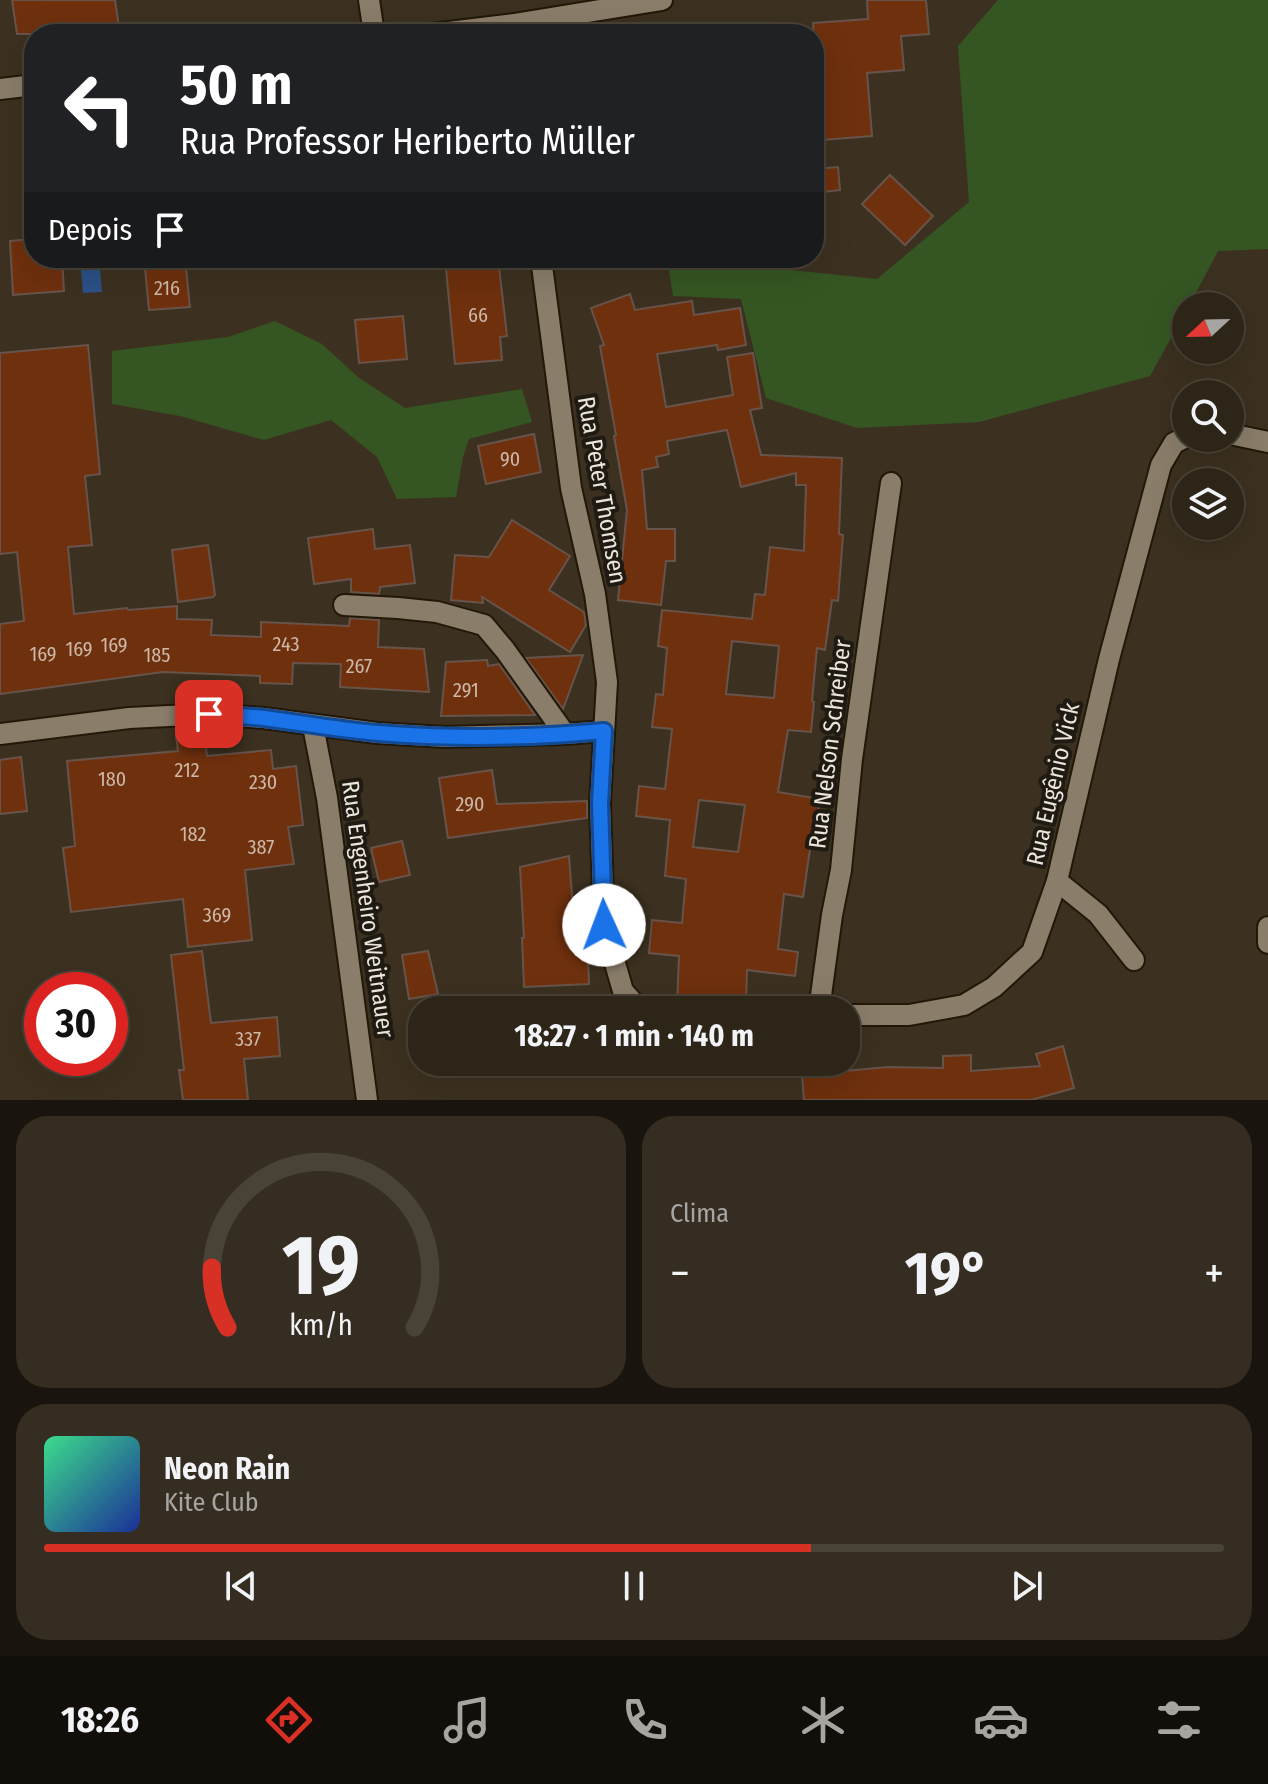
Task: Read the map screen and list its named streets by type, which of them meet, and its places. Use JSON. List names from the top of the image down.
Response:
{
  "streets": {
    "street": [
      "Rua Peter Thomsen",
      "Rua Nelson Schreiber",
      "Rua Eugênio Vick",
      "Rua Engenheiro Weitnauer"
    ]
  },
  "house_numbers": [
    "216",
    "66",
    "90",
    "243",
    "169",
    "169",
    "169",
    "185",
    "267",
    "291",
    "212",
    "180",
    "230",
    "290",
    "182",
    "387",
    "369",
    "337"
  ],
  "north": "left",
  "page": {
    "turn": ["50 m", "Rua Professor Heriberto Müller"],
    "then": "Depois",
    "limit": "30",
    "trip": "18:27 · 1 min · 140 m",
    "tile": "Clima",
    "heat": ["−", "19°", "+"],
    "song": ["Neon Rain", "Kite Club"],
    "tabs": "18:26",
    "gauge": ["19", "km/h"]
  }
}
